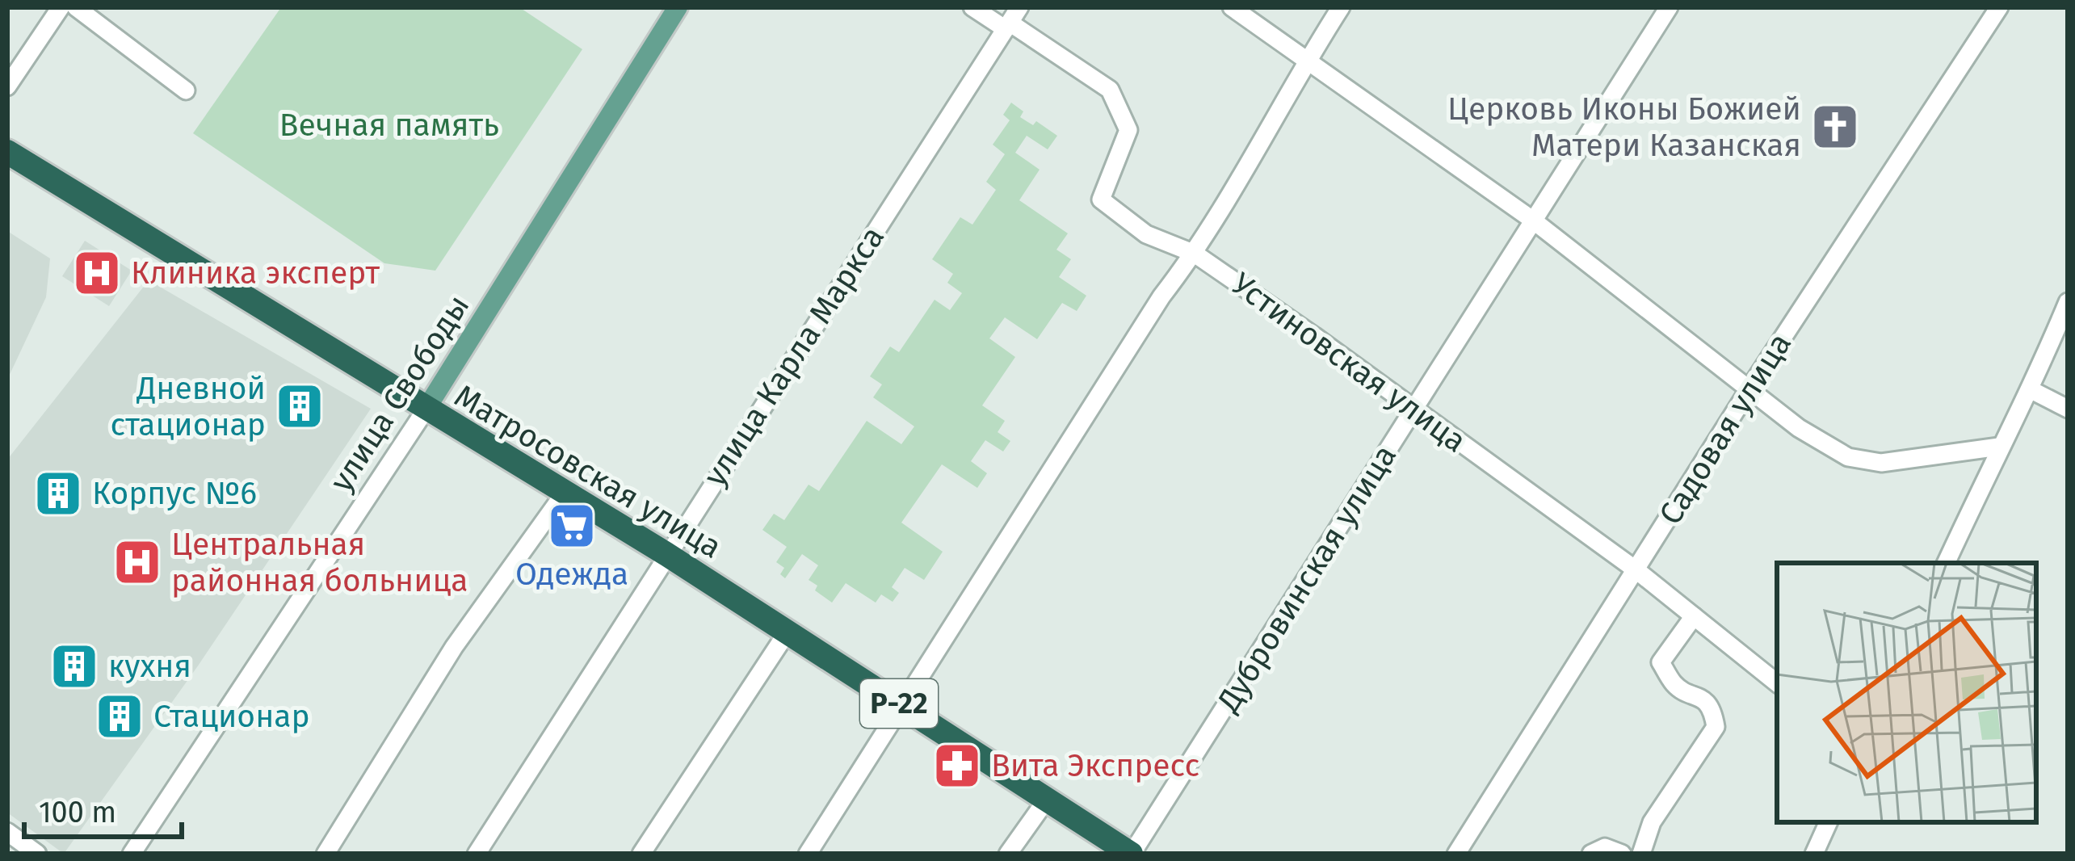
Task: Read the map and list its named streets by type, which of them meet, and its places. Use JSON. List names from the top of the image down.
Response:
{
  "streets": {
    "highway": ["Матросовская улица", "Р-22"],
    "main road": ["улица Свободы"],
    "street": [
      "улица Карла Маркса",
      "Устиновская улица",
      "Садовая улица",
      "Дубровинская улица"
    ]
  },
  "crossings": [
    ["улица Карла Маркса", "Устиновская улица"],
    ["улица Карла Маркса", "Матросовская улица"],
    ["Устиновская улица", "Садовая улица"],
    ["Устиновская улица", "Дубровинская улица"],
    ["улица Свободы", "Матросовская улица"],
    ["Матросовская улица", "Дубровинская улица"]
  ],
  "parks": ["Вечная память"],
  "places": {
    "church": ["Церковь Иконы Божией Матери Казанская"],
    "hospital": ["Клиника эксперт", "Центральная районная больница"],
    "building": [
      "Дневной стационар",
      "Корпус №6",
      "кухня",
      "Стационар"
    ],
    "supermarket": ["Одежда"],
    "pharmacy": ["Вита Экспресс"]
  },
  "scale_bar": "100 m"
}
